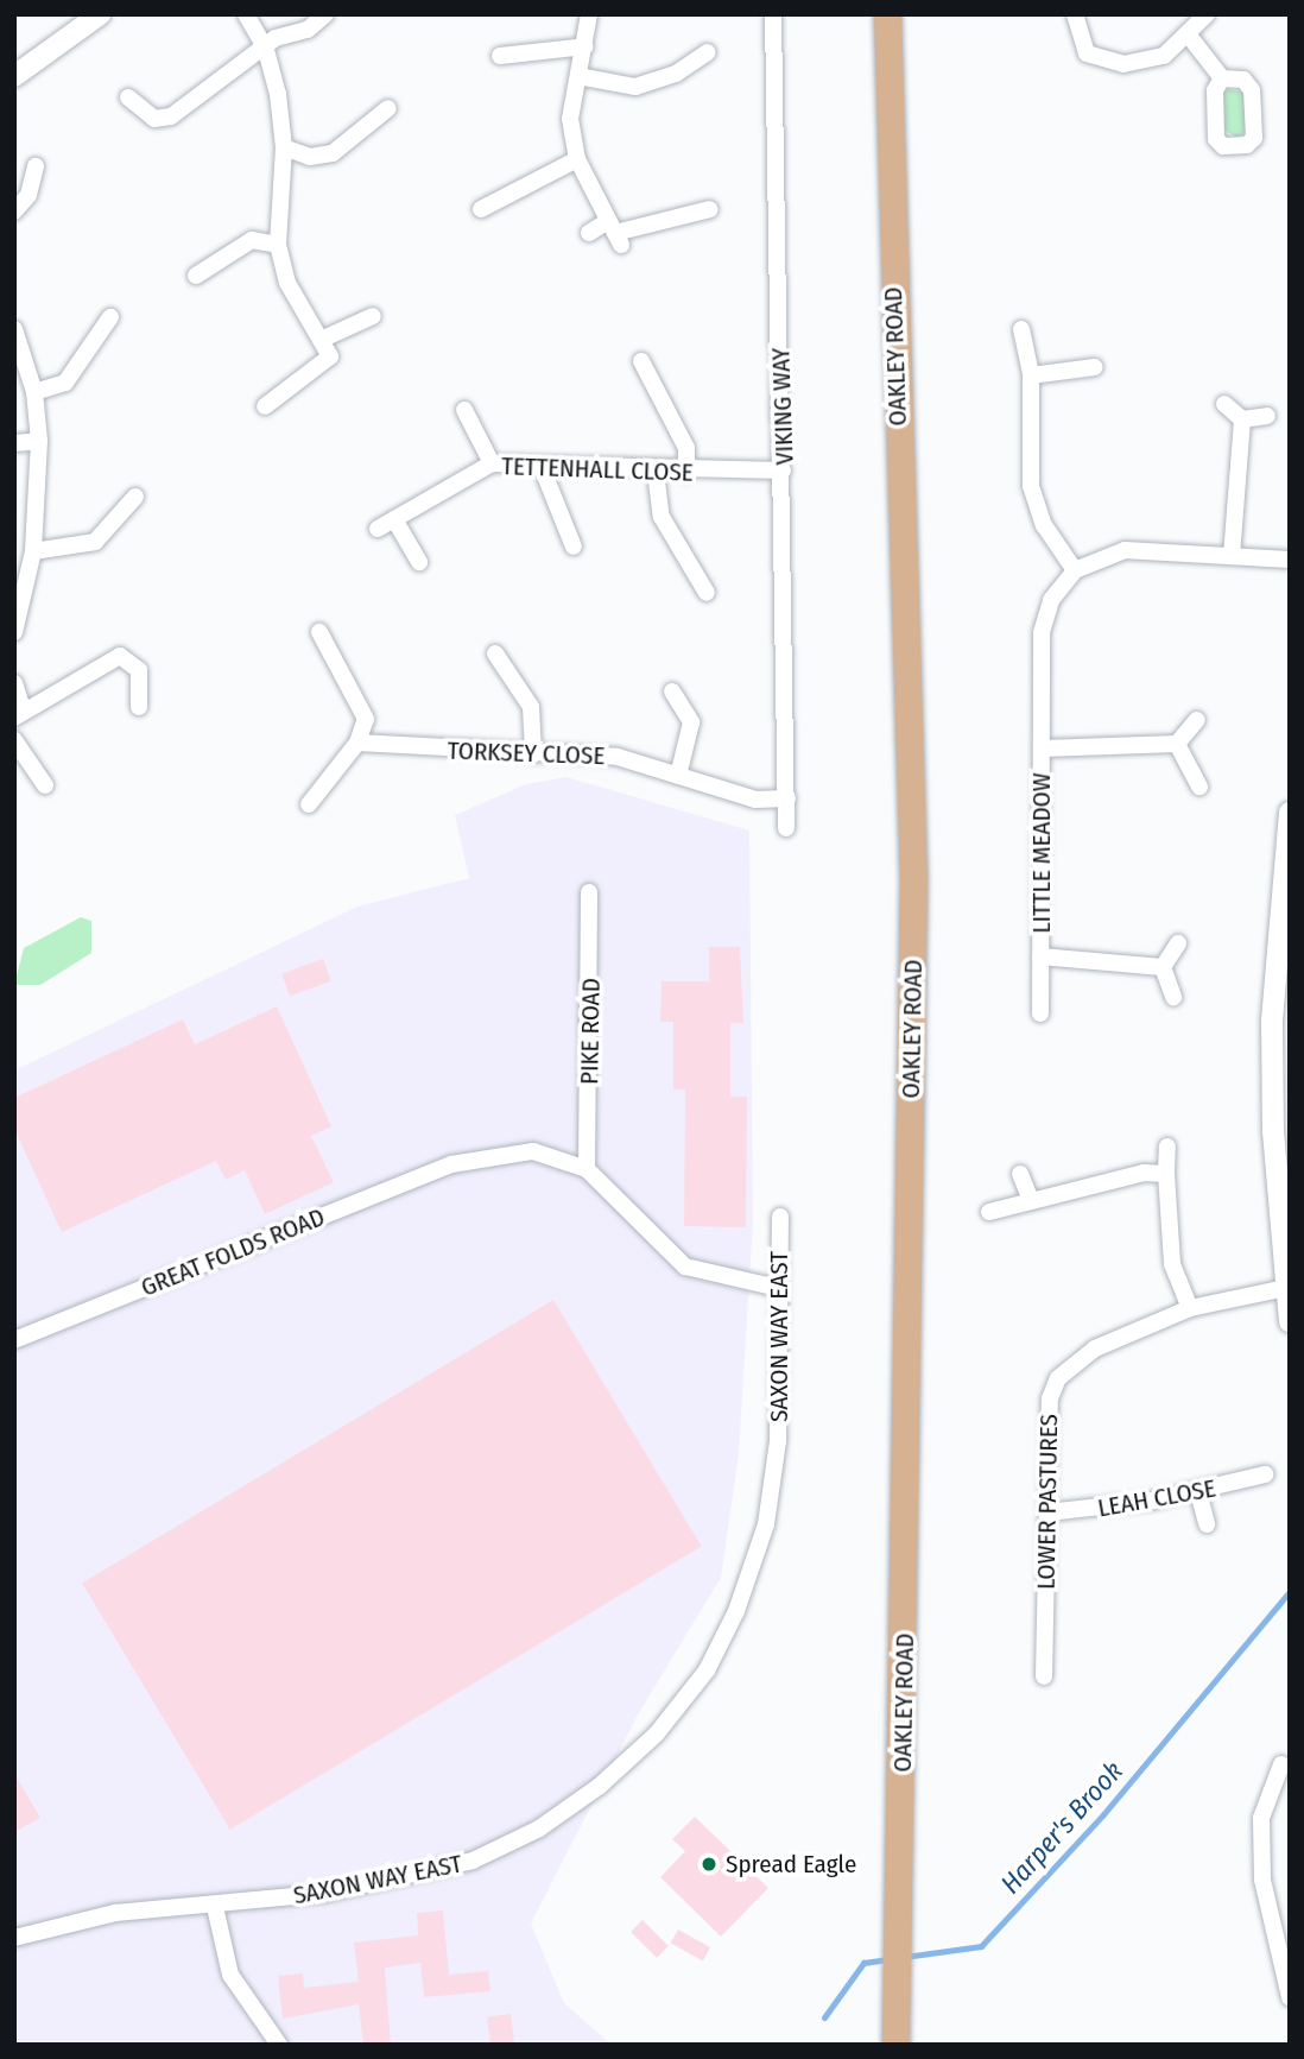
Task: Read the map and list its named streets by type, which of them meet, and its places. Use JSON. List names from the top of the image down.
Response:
{
  "streets": {
    "main road": ["OAKLEY ROAD"],
    "street": [
      "VIKING WAY",
      "TETTENHALL CLOSE",
      "TORKSEY CLOSE",
      "LITTLE MEADOW",
      "PIKE ROAD",
      "GREAT FOLDS ROAD",
      "SAXON WAY EAST",
      "LEAH CLOSE",
      "LOWER PASTURES"
    ]
  },
  "crossings": [
    ["VIKING WAY", "TETTENHALL CLOSE"],
    ["VIKING WAY", "TORKSEY CLOSE"],
    ["PIKE ROAD", "GREAT FOLDS ROAD"],
    ["LEAH CLOSE", "LOWER PASTURES"]
  ],
  "water": ["Harper's Brook"],
  "places": ["Spread Eagle"]
}
